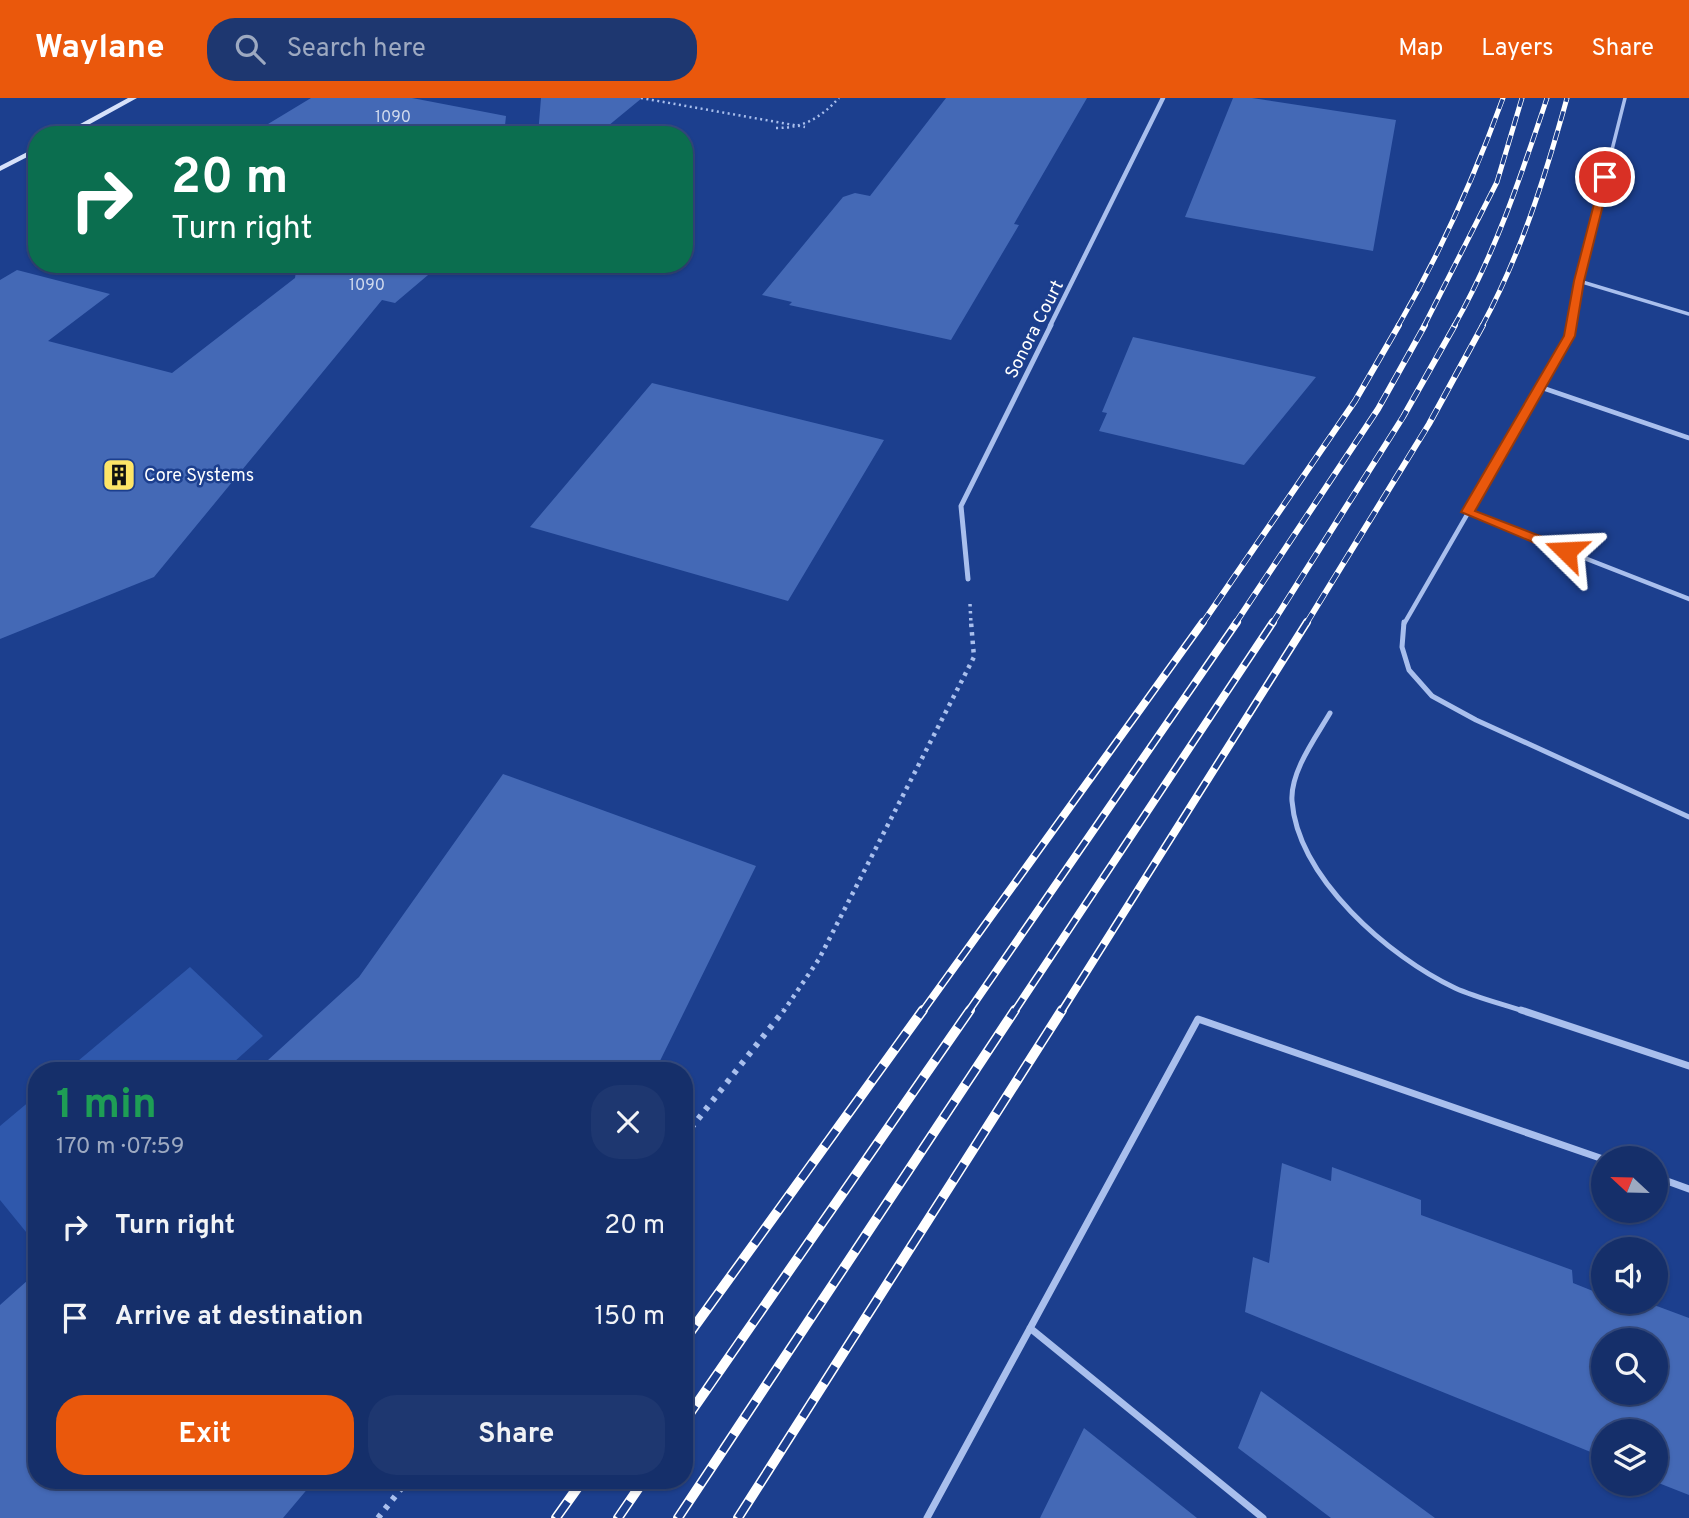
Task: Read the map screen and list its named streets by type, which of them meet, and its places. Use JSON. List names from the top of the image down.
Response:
{
  "streets": {
    "street": ["Sonora Court"]
  },
  "places": {
    "building": ["Core Systems"]
  },
  "house_numbers": ["1090", "1090"],
  "north": "left",
  "page": {
    "header": "Waylane",
    "search": "Search here",
    "nav": ["Map", "Layers", "Share"],
    "turn": ["20 m", "Turn right"],
    "heading": ["1 min", "170 m · 07:59"],
    "list": [
      {
        "name": "Turn right",
        "value": "20 m"
      },
      {
        "name": "Arrive at destination",
        "value": "150 m"
      }
    ],
    "buttons": ["Exit", "Share"]
  }
}
